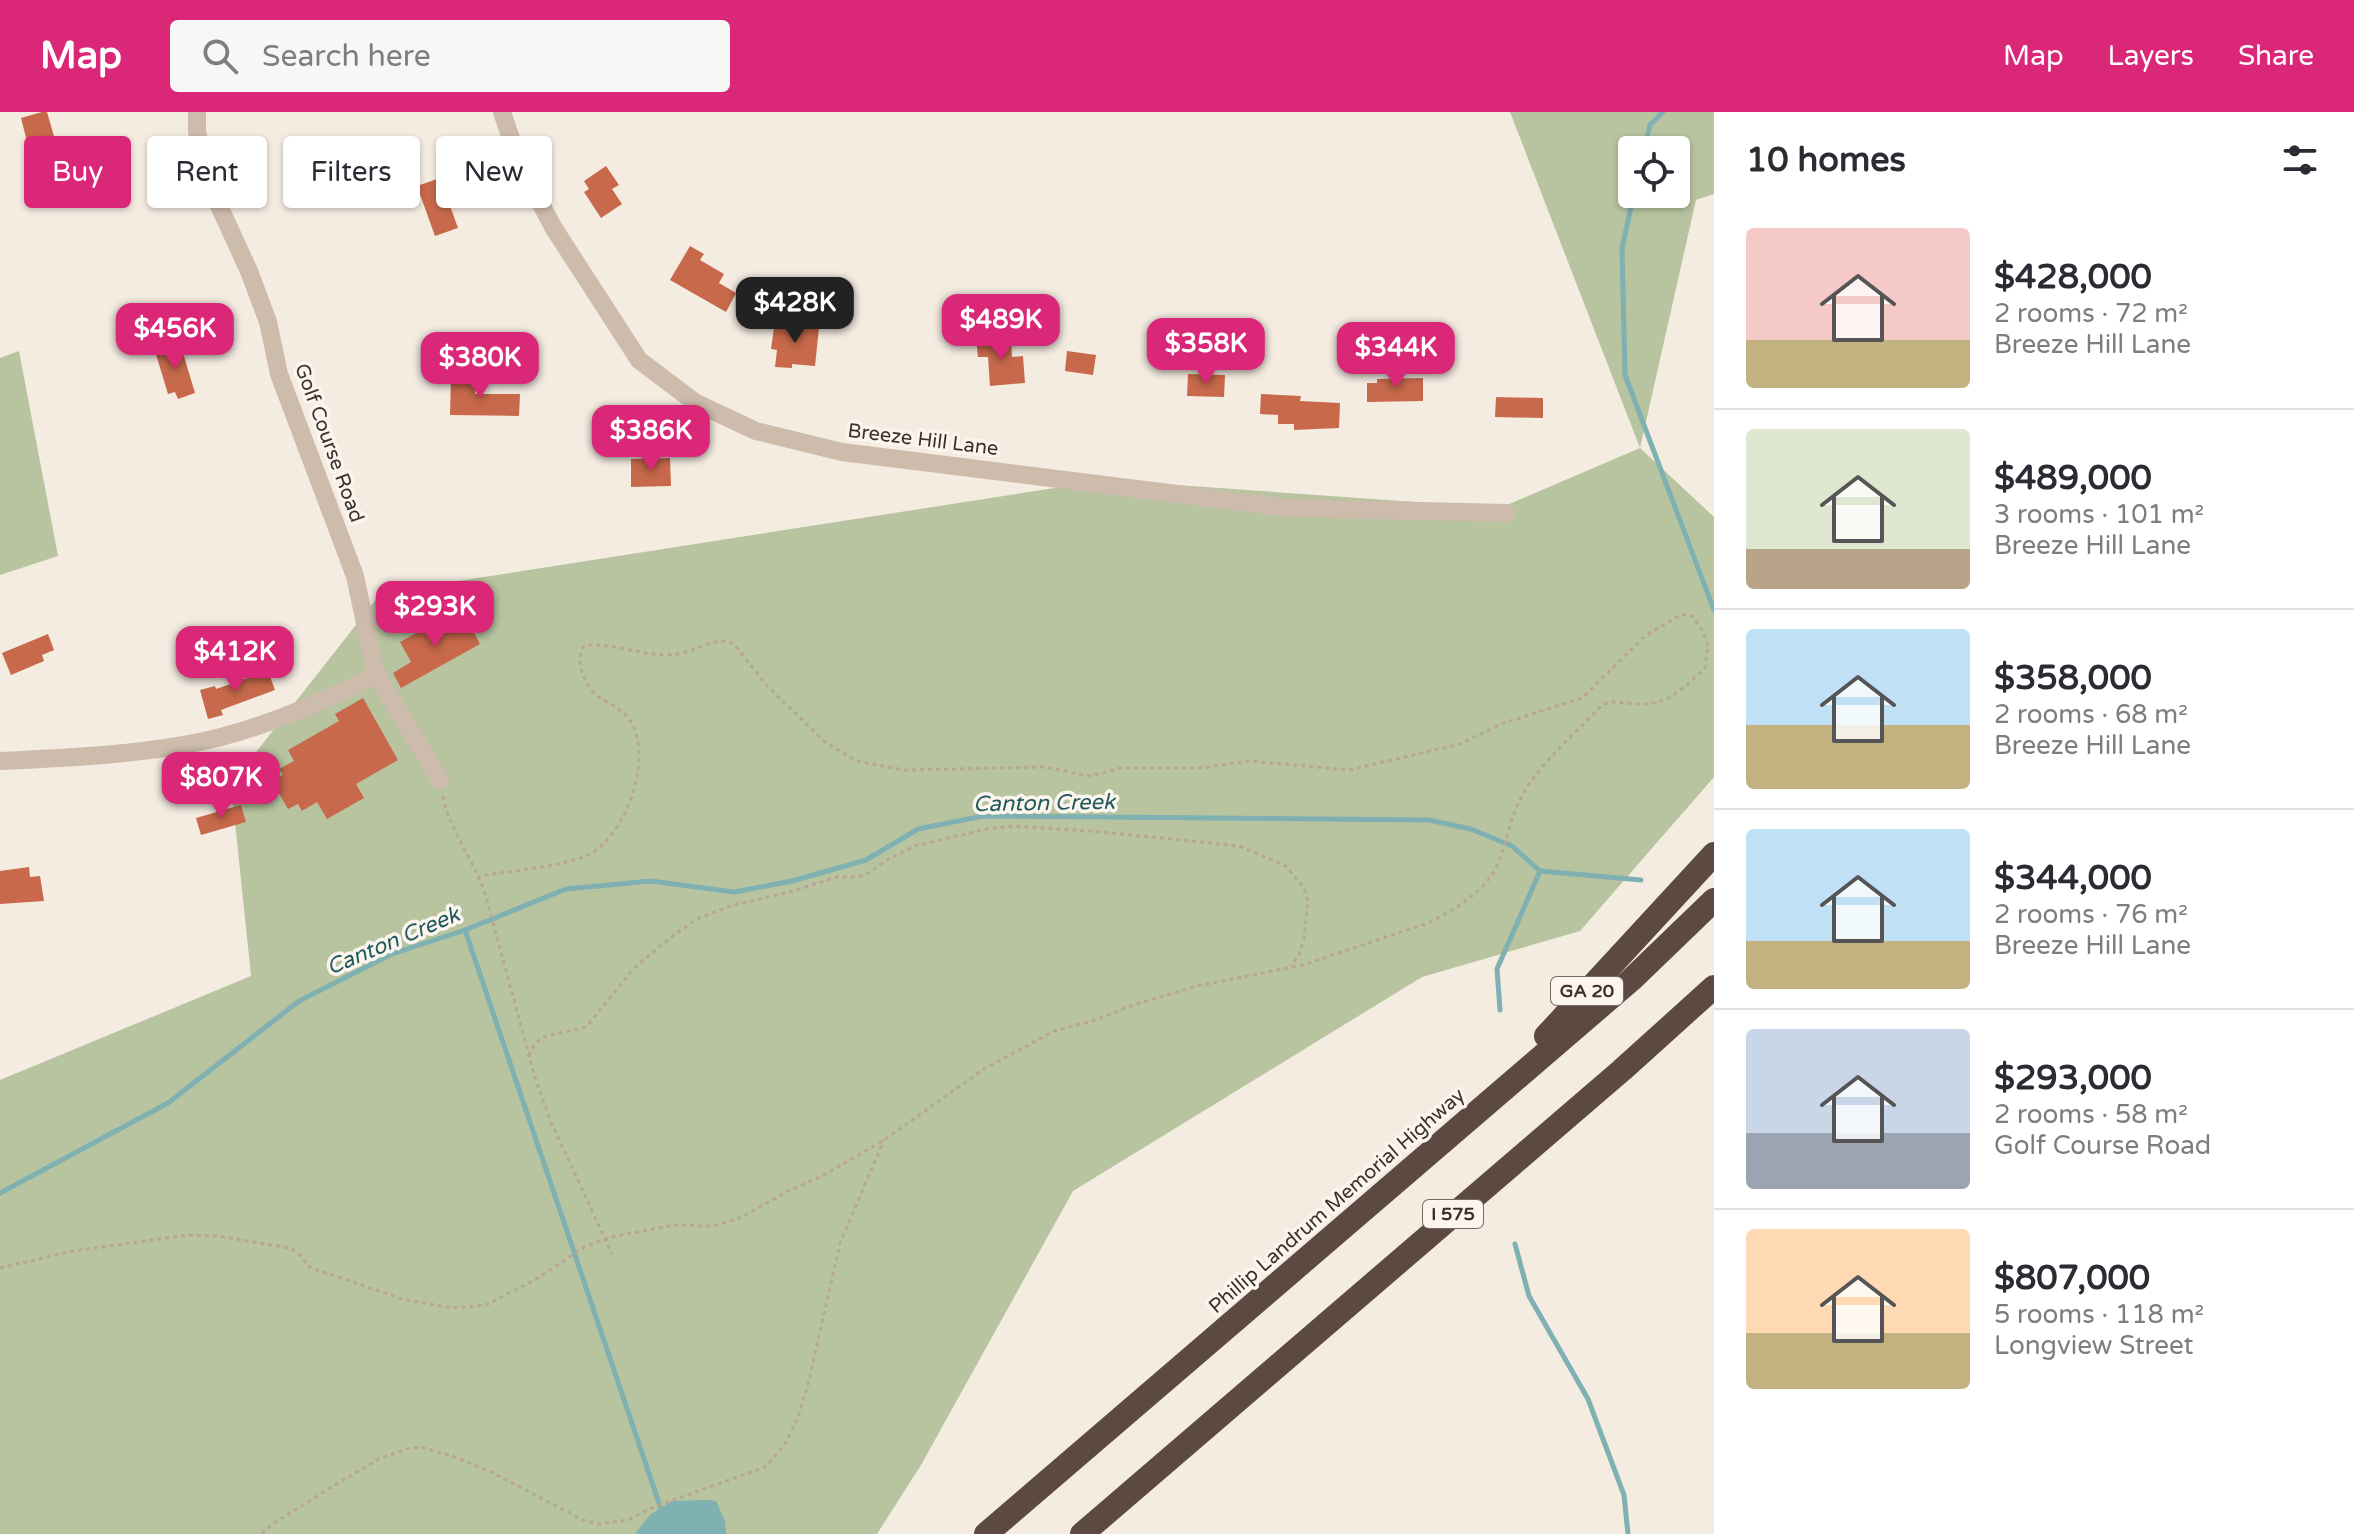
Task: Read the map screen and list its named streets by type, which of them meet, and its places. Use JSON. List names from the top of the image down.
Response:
{
  "streets": {
    "highway": ["GA 20", "Phillip Landrum Memorial Highway", "I 575"],
    "street": ["Breeze Hill Lane", "Golf Course Road"]
  },
  "crossings": [
    ["GA 20", "Phillip Landrum Memorial Highway"]
  ],
  "water": ["Canton Creek"],
  "page": {
    "header": "Map",
    "search": "Search here",
    "nav": ["Map", "Layers", "Share"],
    "heading": "10 homes",
    "chip": [
      "Buy",
      "Rent",
      "Filters",
      "New"
    ],
    "list": [
      {
        "name": "$428,000",
        "note": "2 rooms · 72 m² · Breeze Hill Lane"
      },
      {
        "name": "$489,000",
        "note": "3 rooms · 101 m² · Breeze Hill Lane"
      },
      {
        "name": "$358,000",
        "note": "2 rooms · 68 m² · Breeze Hill Lane"
      },
      {
        "name": "$344,000",
        "note": "2 rooms · 76 m² · Breeze Hill Lane"
      },
      {
        "name": "$293,000",
        "note": "2 rooms · 58 m² · Golf Course Road"
      },
      {
        "name": "$807,000",
        "note": "5 rooms · 118 m² · Longview Street"
      }
    ],
    "price": [
      "$428K",
      "$489K",
      "$456K",
      "$358K",
      "$344K",
      "$380K",
      "$386K",
      "$293K",
      "$412K",
      "$807K"
    ]
  }
}
